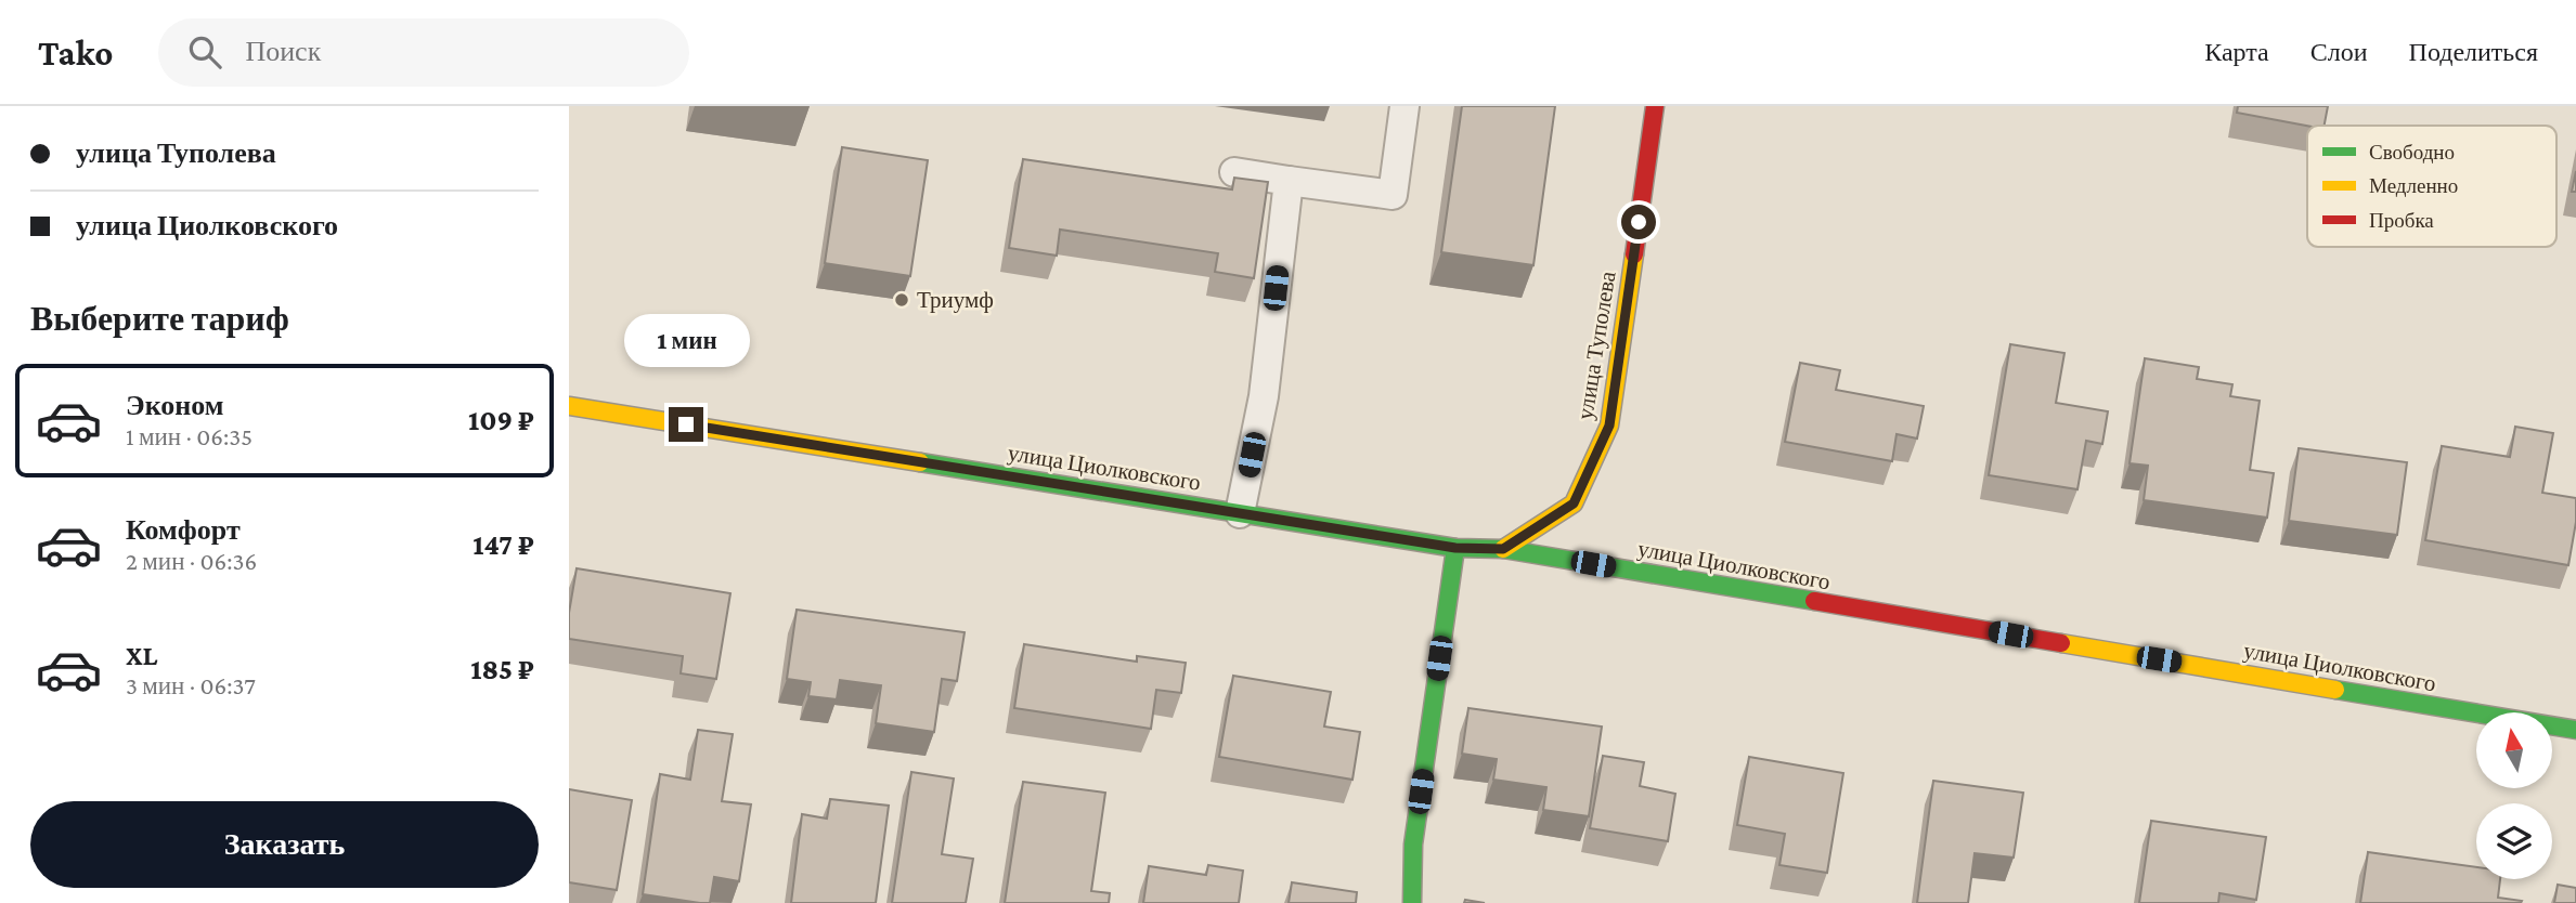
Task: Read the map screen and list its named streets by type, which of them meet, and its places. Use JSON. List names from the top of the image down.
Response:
{
  "streets": {
    "street": ["улица Туполева", "улица Циолковского"]
  },
  "crossings": [
    ["улица Туполева", "улица Циолковского"]
  ],
  "places": ["Триумф"],
  "legend": ["Свободно", "Медленно", "Пробка"],
  "north": "top",
  "page": {
    "header": "Tako",
    "search": "Поиск",
    "nav": ["Карта", "Слои", "Поделиться"],
    "banner": ["улица Туполева", "улица Циолковского"],
    "heading": "Выберите тариф",
    "bubble": "1 мин",
    "list": [
      {
        "name": "Эконом",
        "note": "1 мин · 06:35",
        "value": "109 ₽"
      },
      {
        "name": "Комфорт",
        "note": "2 мин · 06:36",
        "value": "147 ₽"
      },
      {
        "name": "XL",
        "note": "3 мин · 06:37",
        "value": "185 ₽"
      }
    ],
    "buttons": "Заказать"
  }
}
